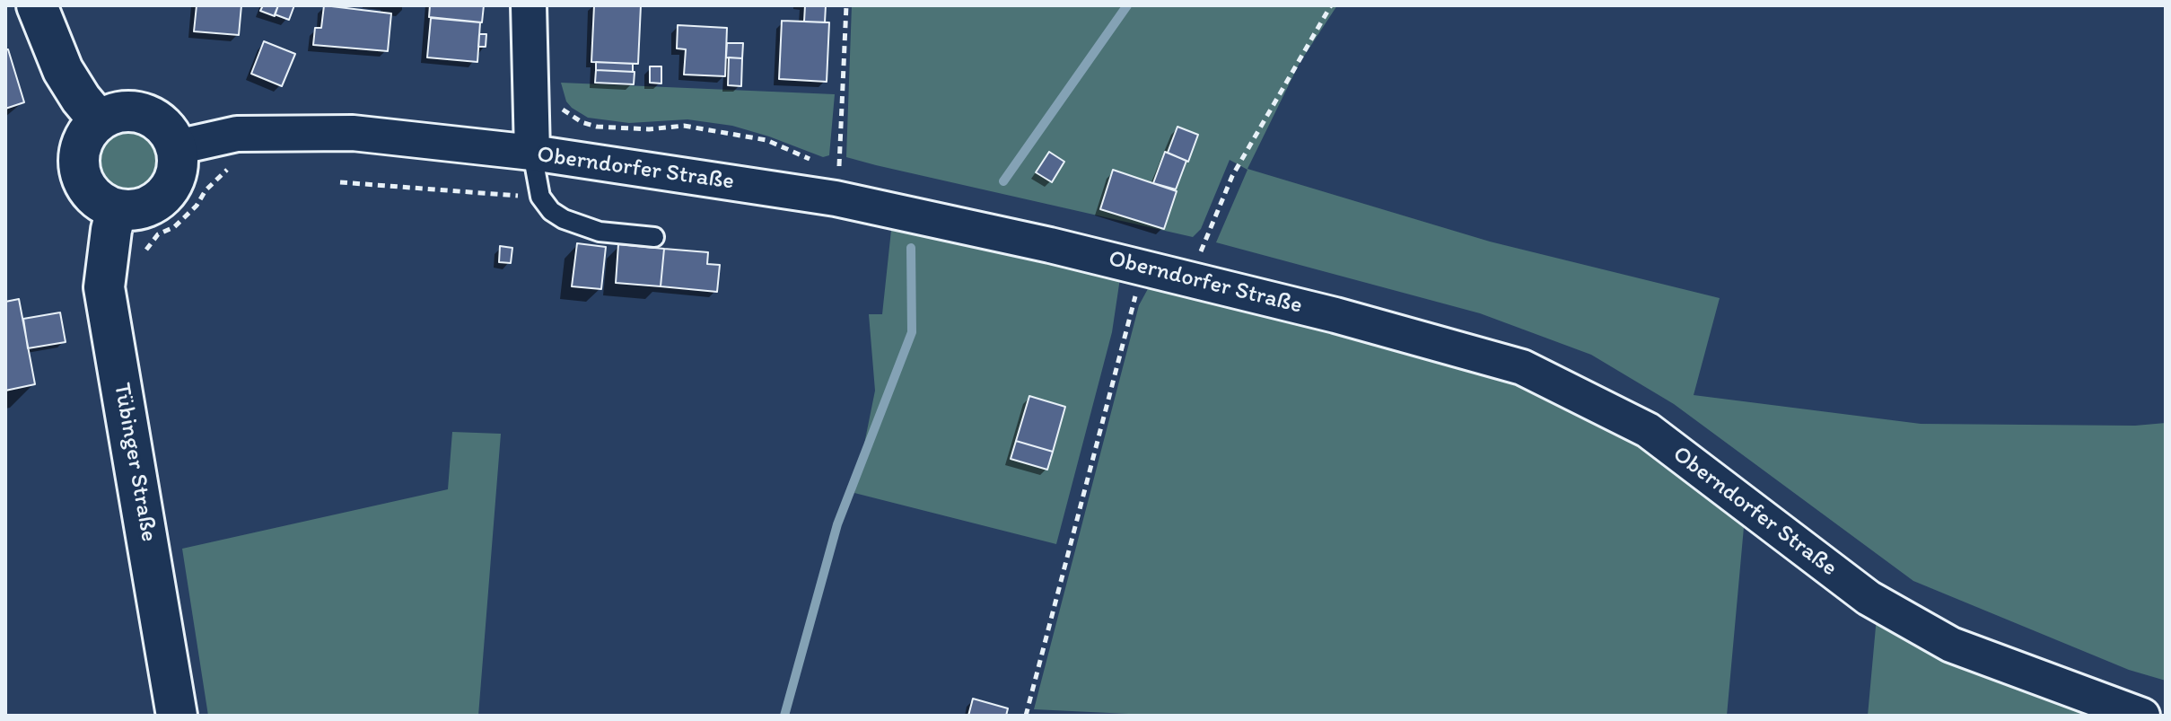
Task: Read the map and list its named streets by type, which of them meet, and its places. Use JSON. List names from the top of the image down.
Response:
{
  "streets": {
    "street": ["Oberndorfer Straße", "Tübinger Straße"]
  },
  "crossings": [
    ["Oberndorfer Straße", "Tübinger Straße"]
  ]
}
